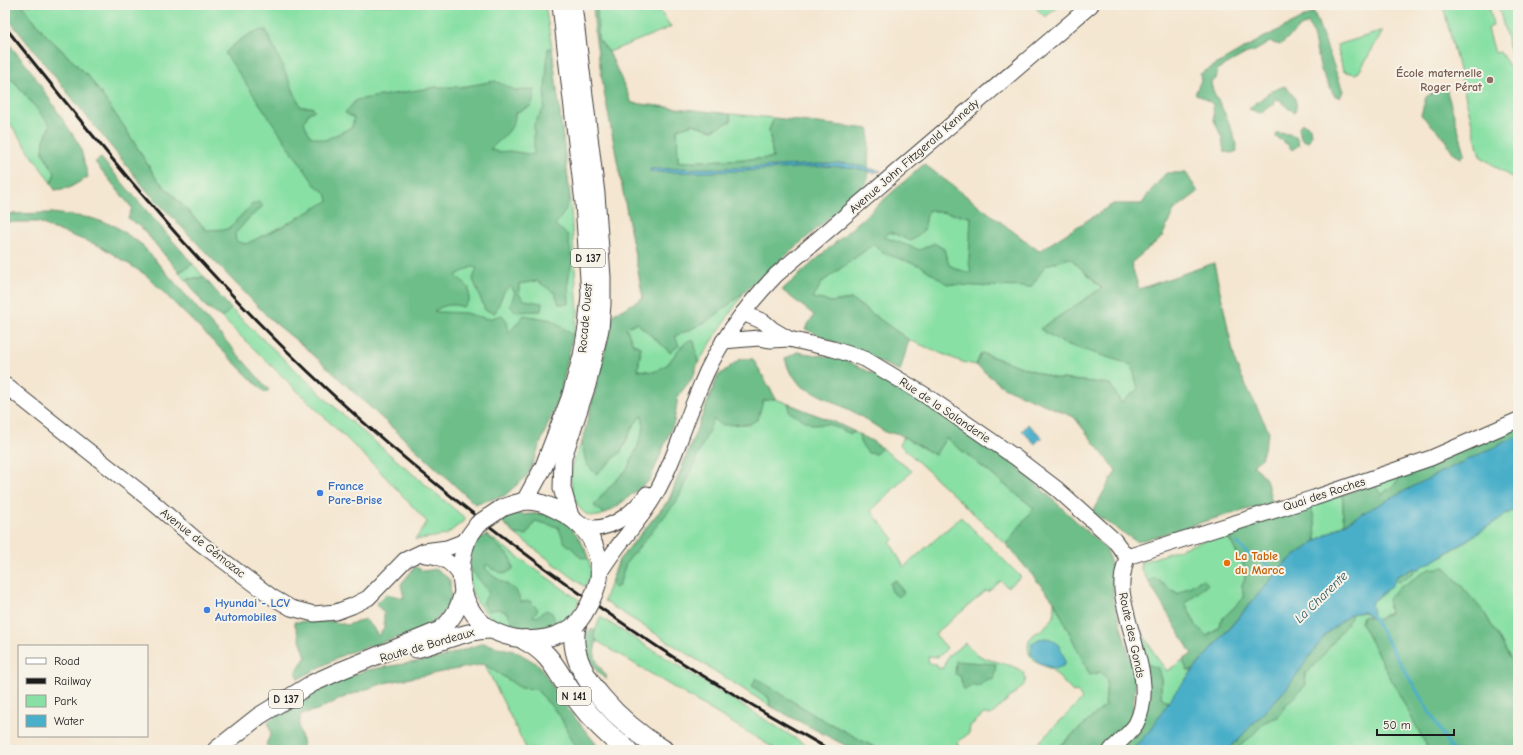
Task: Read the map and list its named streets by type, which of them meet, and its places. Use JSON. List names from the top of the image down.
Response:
{
  "streets": {
    "highway": ["N 141"],
    "main road": [
      "Avenue John Fitzgerald Kennedy",
      "D 137",
      "Rocade Ouest",
      "Rue de la Salanderie",
      "Quai des Roches",
      "Avenue de Gémozac",
      "Route des Gonds",
      "Route de Bordeaux"
    ]
  },
  "crossings": [
    ["Avenue John Fitzgerald Kennedy", "Rocade Ouest"],
    ["Avenue John Fitzgerald Kennedy", "Rue de la Salanderie"],
    ["Avenue John Fitzgerald Kennedy", "Avenue de Gémozac"],
    ["Avenue John Fitzgerald Kennedy", "Route de Bordeaux"],
    ["Avenue John Fitzgerald Kennedy", "N 141"],
    ["Rocade Ouest", "Avenue de Gémozac"],
    ["Rocade Ouest", "Route de Bordeaux"],
    ["Rocade Ouest", "N 141"],
    ["Rue de la Salanderie", "Quai des Roches"],
    ["Rue de la Salanderie", "Route des Gonds"],
    ["Quai des Roches", "Route des Gonds"],
    ["Avenue de Gémozac", "Route de Bordeaux"],
    ["Avenue de Gémozac", "N 141"],
    ["Route de Bordeaux", "N 141"]
  ],
  "water": ["La Charente"],
  "places": [
    "École maternelle Roger Pérat",
    "France Pare-Brise",
    "La Table du Maroc",
    "Hyundai - LCV Automobiles"
  ],
  "legend": [
    "Road",
    "Railway",
    "Park",
    "Water"
  ],
  "scale_bar": "50 m"
}
